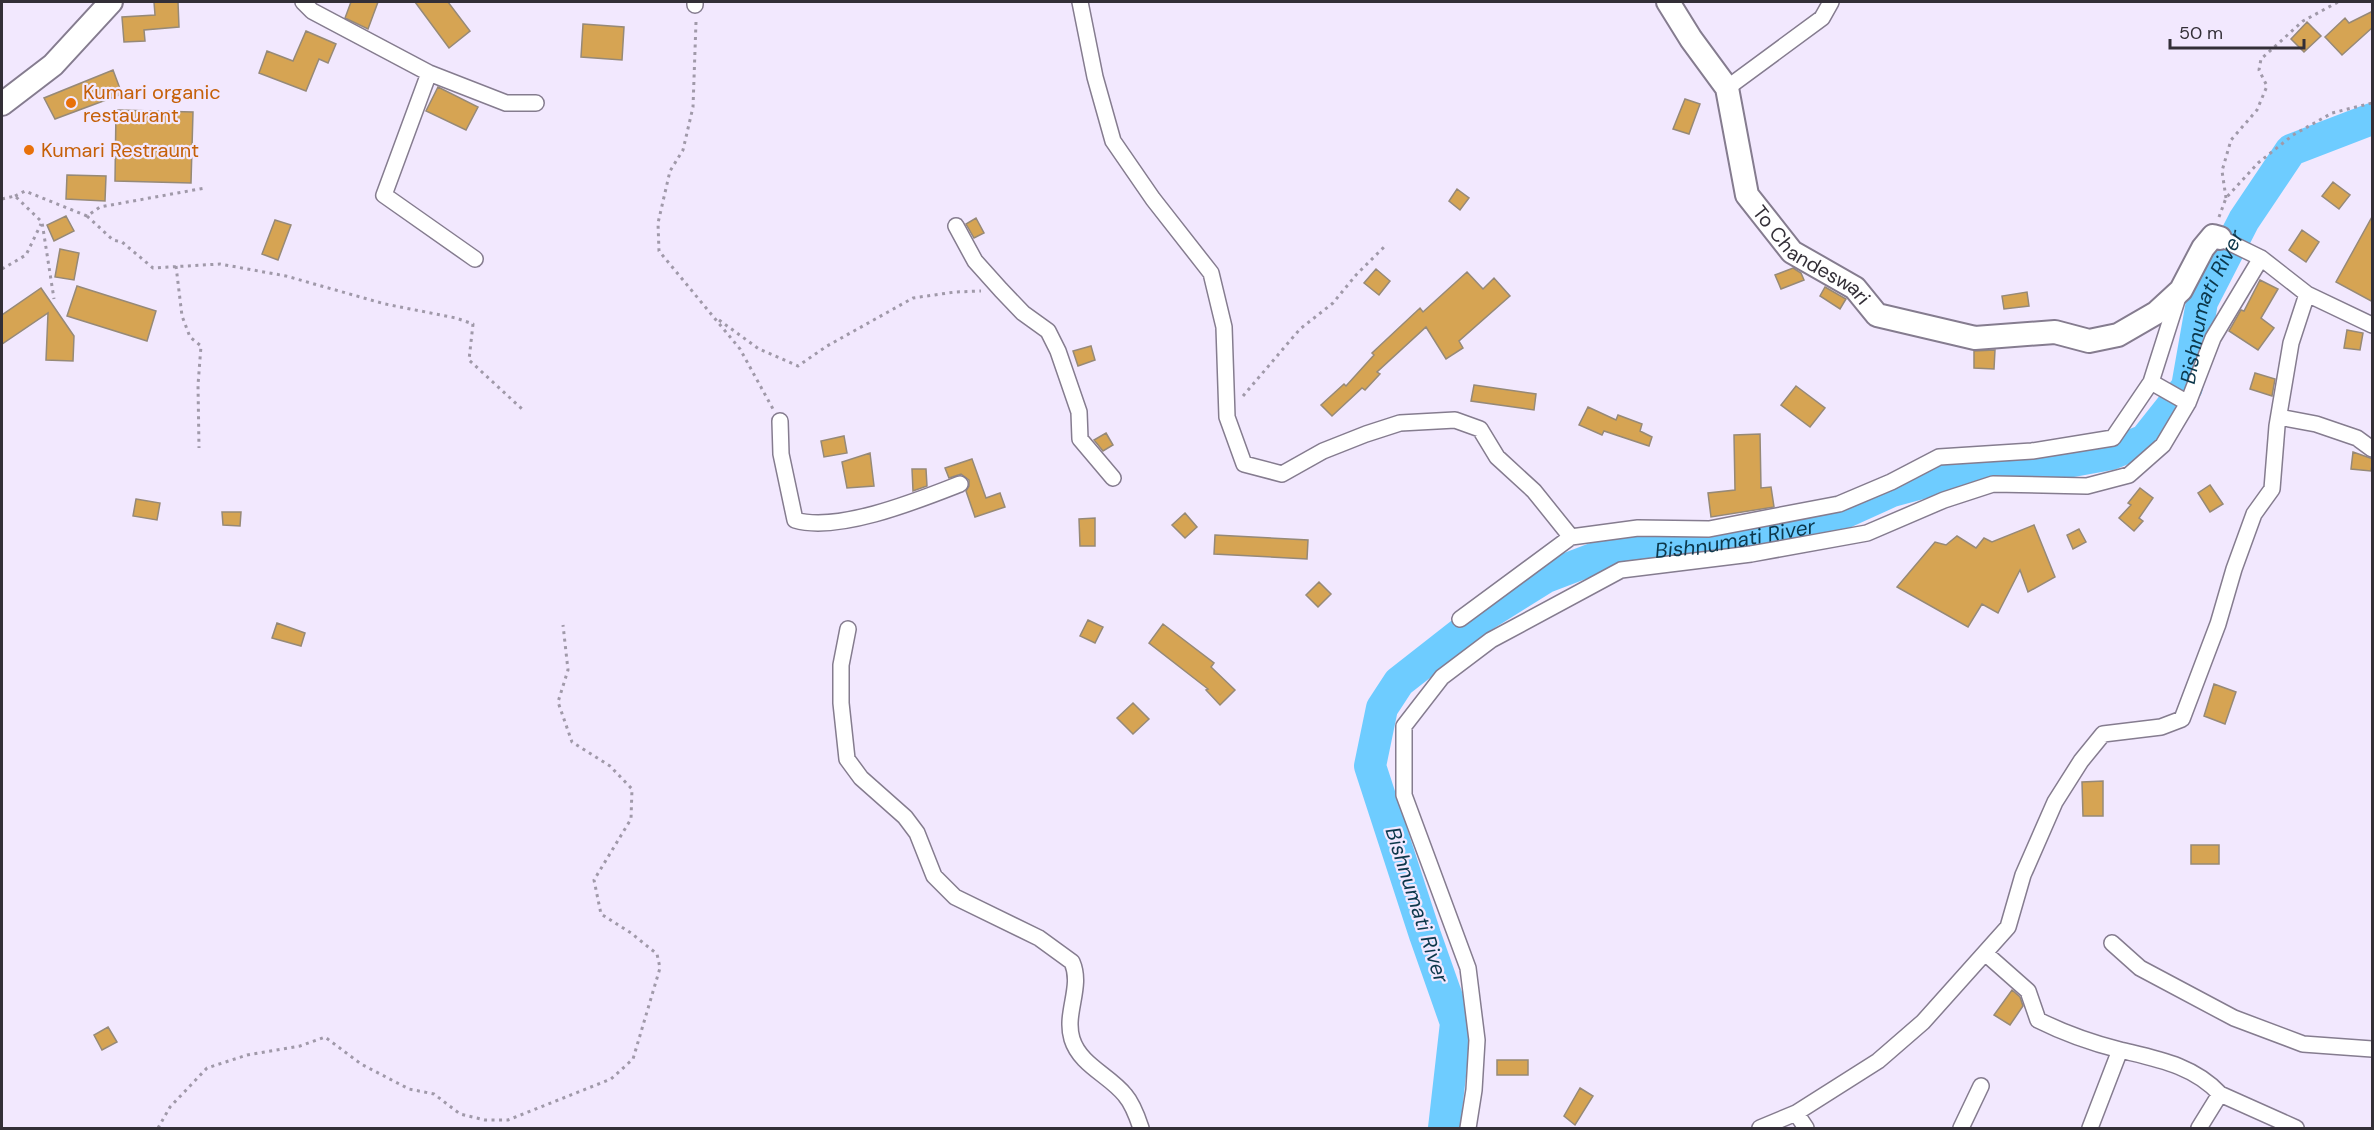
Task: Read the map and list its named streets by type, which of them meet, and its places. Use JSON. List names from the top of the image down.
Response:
{
  "streets": {
    "street": ["To Chandeswari"]
  },
  "water": ["Bishnumati River"],
  "places": ["Kumari organic restaurant", "Kumari Restraunt"],
  "scale_bar": "50 m"
}
